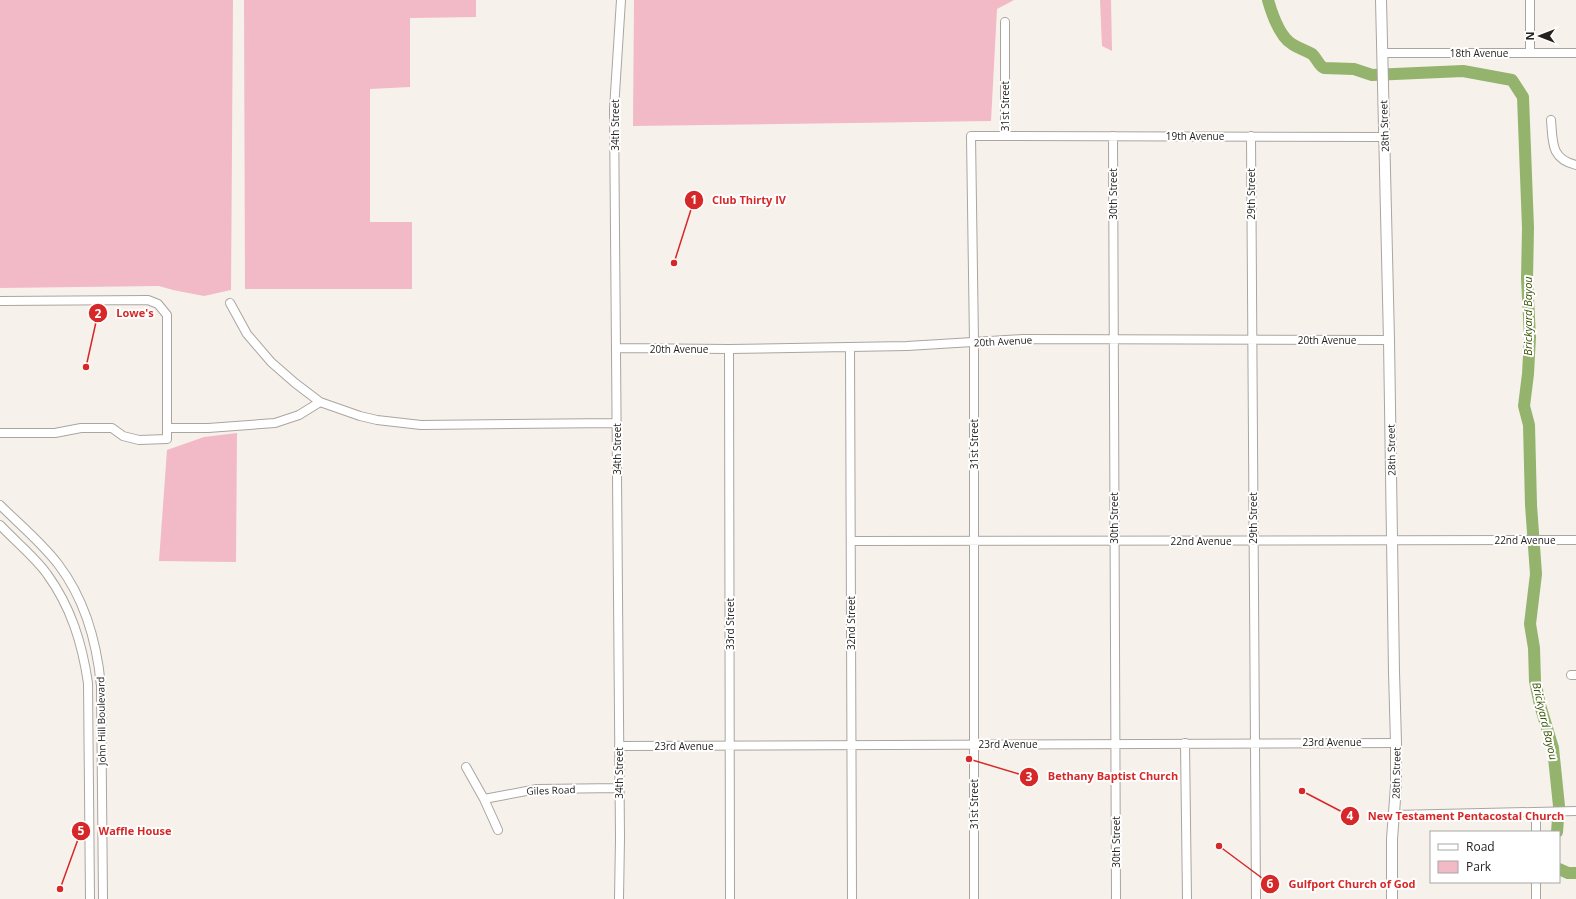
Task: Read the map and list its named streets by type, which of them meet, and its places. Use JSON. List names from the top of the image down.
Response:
{
  "streets": {
    "main road": ["28th Street"],
    "street": [
      "18th Avenue",
      "31st Street",
      "34th Street",
      "19th Avenue",
      "30th Street",
      "29th Street",
      "20th Avenue",
      "22nd Avenue",
      "32nd Street",
      "33rd Street",
      "John Hill Boulevard",
      "23rd Avenue",
      "Giles Road"
    ]
  },
  "crossings": [
    ["18th Avenue", "28th Street"],
    ["31st Street", "19th Avenue"],
    ["31st Street", "20th Avenue"],
    ["31st Street", "22nd Avenue"],
    ["31st Street", "23rd Avenue"],
    ["34th Street", "20th Avenue"],
    ["34th Street", "23rd Avenue"],
    ["34th Street", "Giles Road"],
    ["28th Street", "19th Avenue"],
    ["28th Street", "20th Avenue"],
    ["28th Street", "22nd Avenue"],
    ["28th Street", "23rd Avenue"],
    ["19th Avenue", "30th Street"],
    ["19th Avenue", "29th Street"],
    ["30th Street", "20th Avenue"],
    ["30th Street", "22nd Avenue"],
    ["30th Street", "23rd Avenue"],
    ["29th Street", "20th Avenue"],
    ["29th Street", "22nd Avenue"],
    ["29th Street", "23rd Avenue"],
    ["20th Avenue", "32nd Street"],
    ["20th Avenue", "33rd Street"],
    ["22nd Avenue", "32nd Street"],
    ["32nd Street", "23rd Avenue"],
    ["33rd Street", "23rd Avenue"]
  ],
  "water": ["Brickyard Bayou"],
  "places": [
    "Club Thirty IV",
    "Lowe's",
    "Bethany Baptist Church",
    "New Testament Pentacostal Church",
    "Gulfport Church of God",
    "Waffle House"
  ],
  "legend": ["Road", "Park"],
  "north": "left"
}
